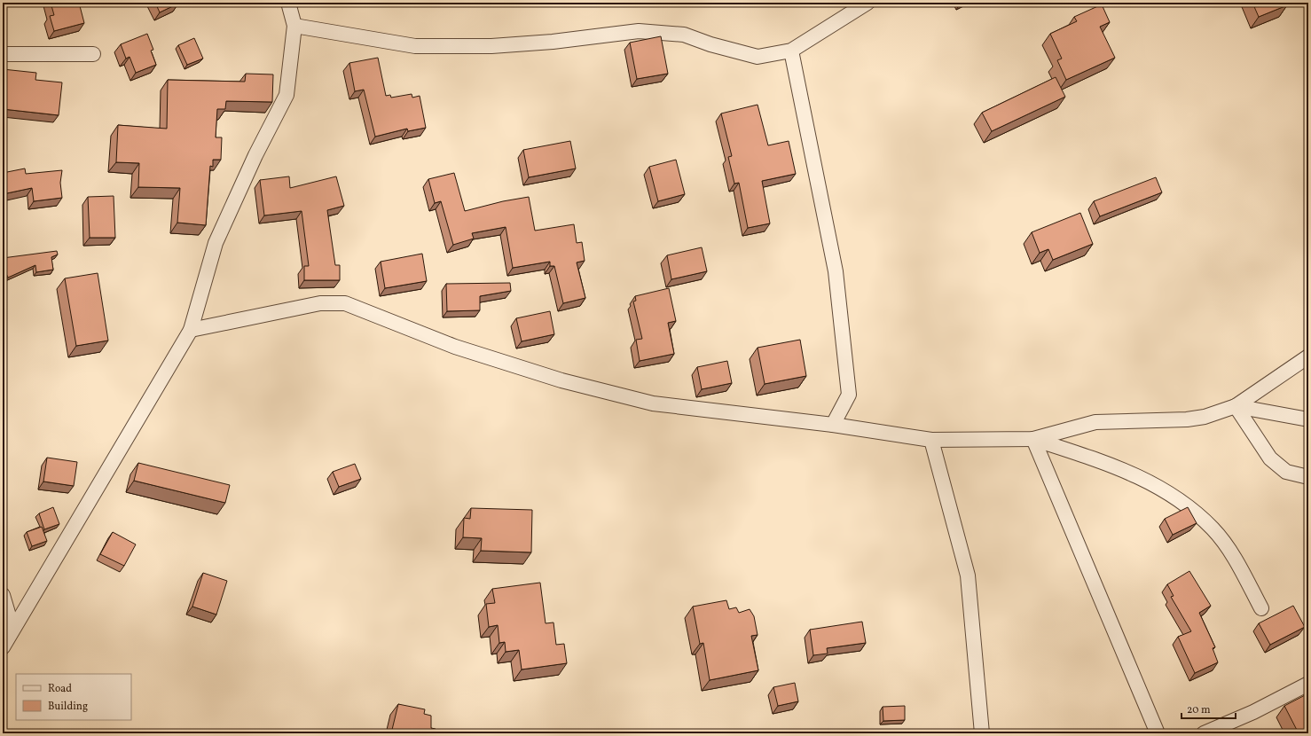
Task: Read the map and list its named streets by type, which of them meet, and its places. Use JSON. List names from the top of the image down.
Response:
{
  "legend": ["Road", "Building"],
  "scale_bar": "20 m"
}
